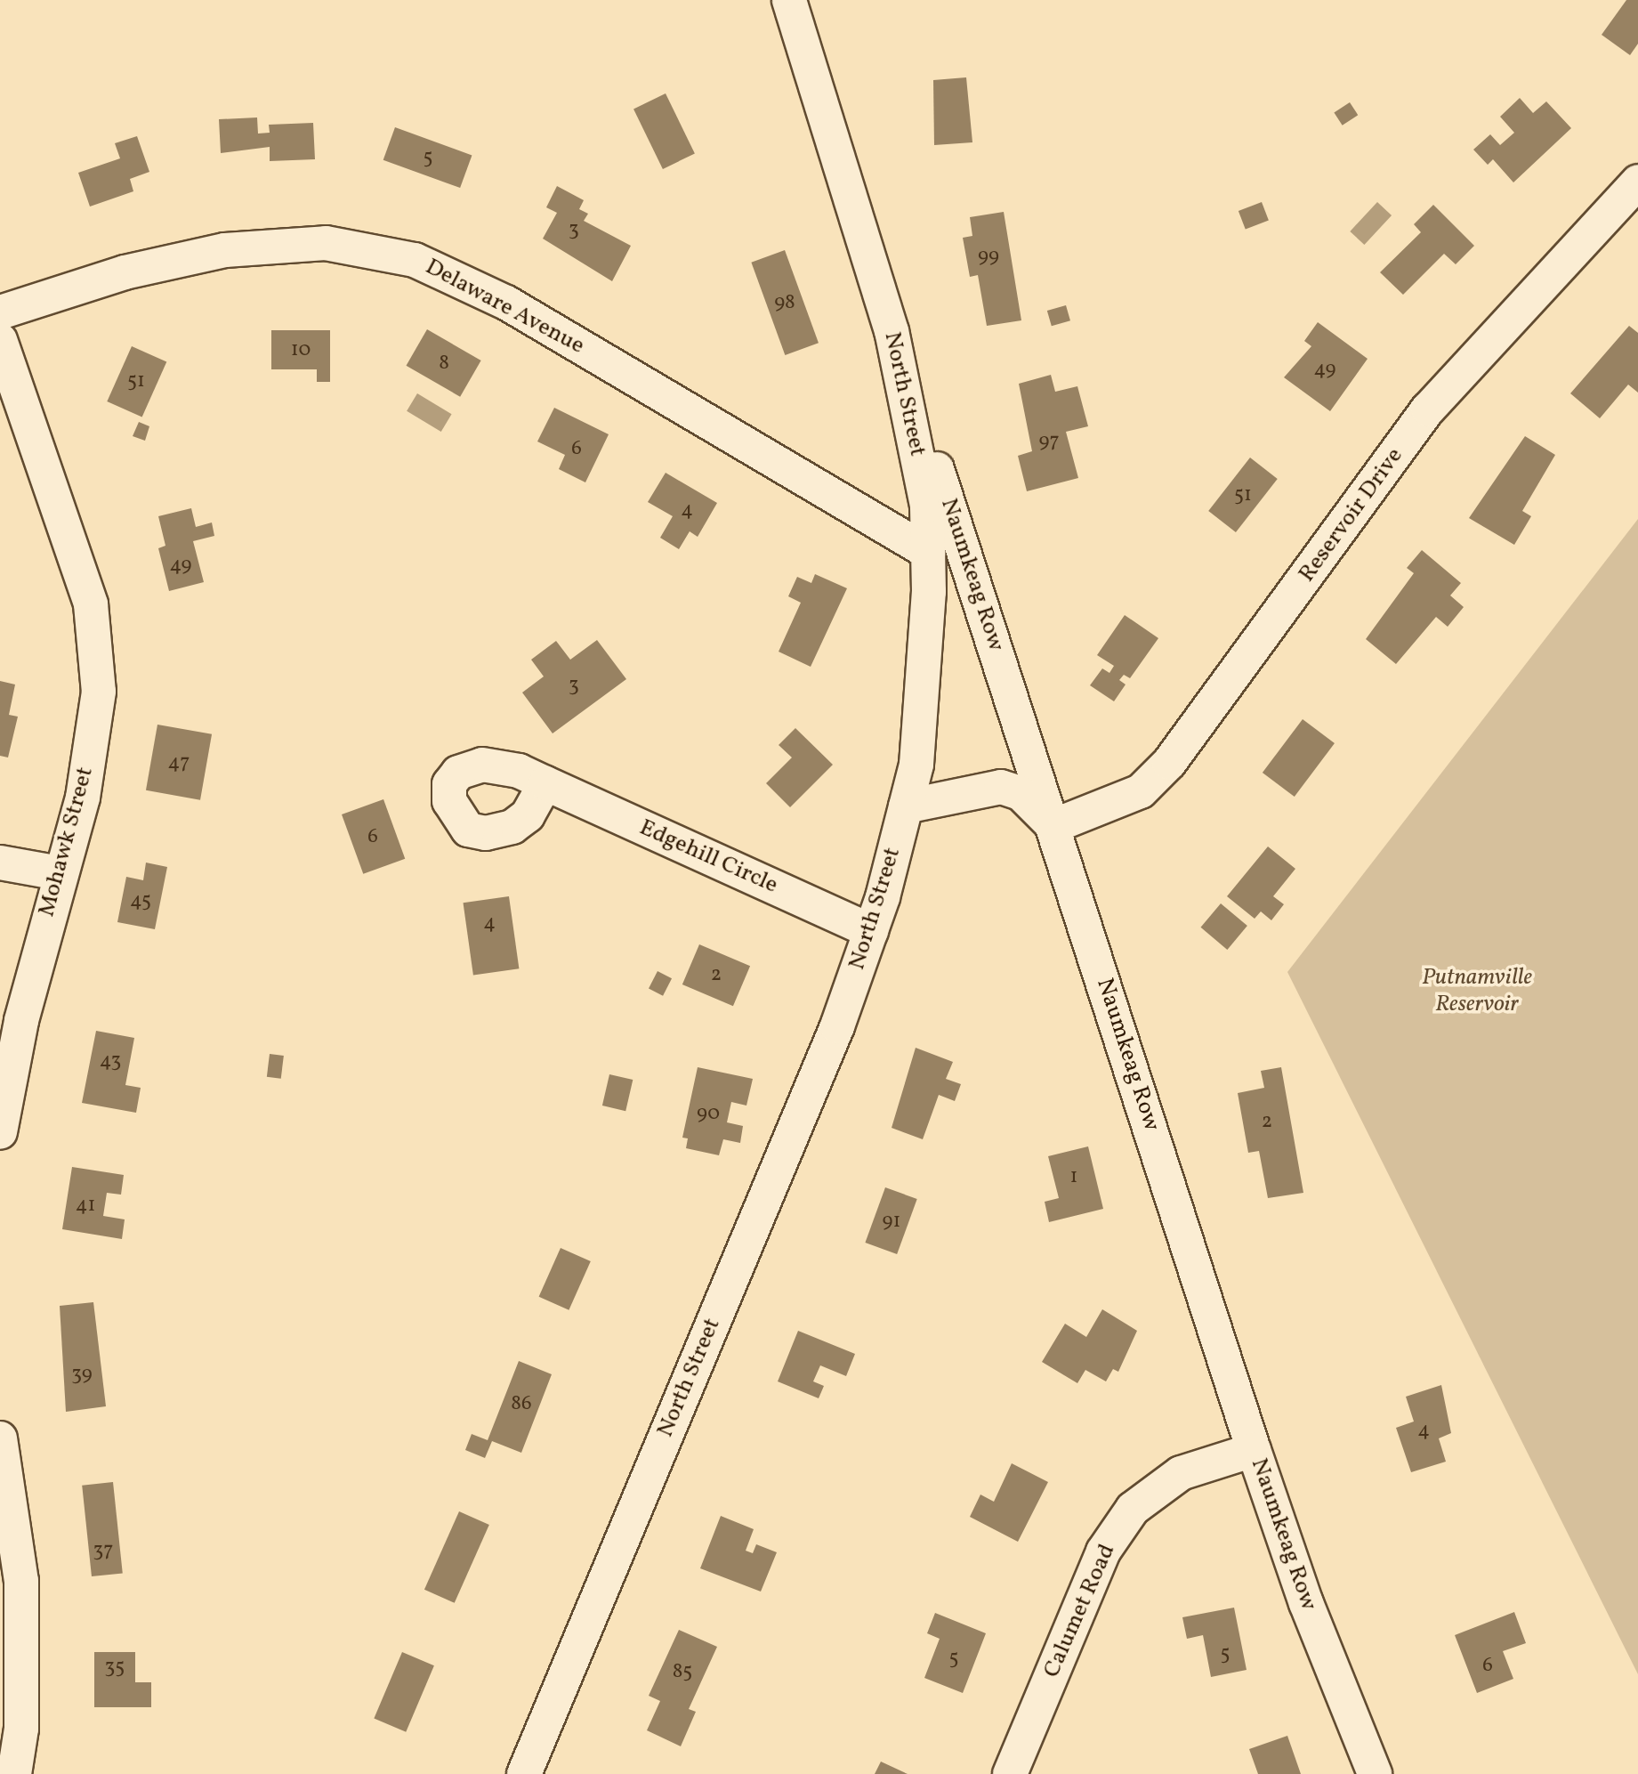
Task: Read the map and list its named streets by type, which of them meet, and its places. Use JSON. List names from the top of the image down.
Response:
{
  "streets": {
    "street": [
      "Delaware Avenue",
      "North Street",
      "Reservoir Drive",
      "Naumkeag Row",
      "Mohawk Street",
      "Edgehill Circle",
      "Calumet Road"
    ]
  },
  "crossings": [
    ["Delaware Avenue", "North Street"],
    ["North Street", "Naumkeag Row"],
    ["North Street", "Edgehill Circle"],
    ["Reservoir Drive", "Naumkeag Row"],
    ["Naumkeag Row", "Calumet Road"]
  ],
  "parks": ["Putnamville Reservoir"],
  "house_numbers": [
    "5",
    "3",
    "99",
    "98",
    "10",
    "8",
    "49",
    "51",
    "97",
    "6",
    "51",
    "4",
    "49",
    "3",
    "47",
    "6",
    "45",
    "4",
    "2",
    "43",
    "90",
    "2",
    "1",
    "41",
    "91",
    "39",
    "86",
    "4",
    "37",
    "5",
    "5",
    "6",
    "35",
    "85"
  ]
}
